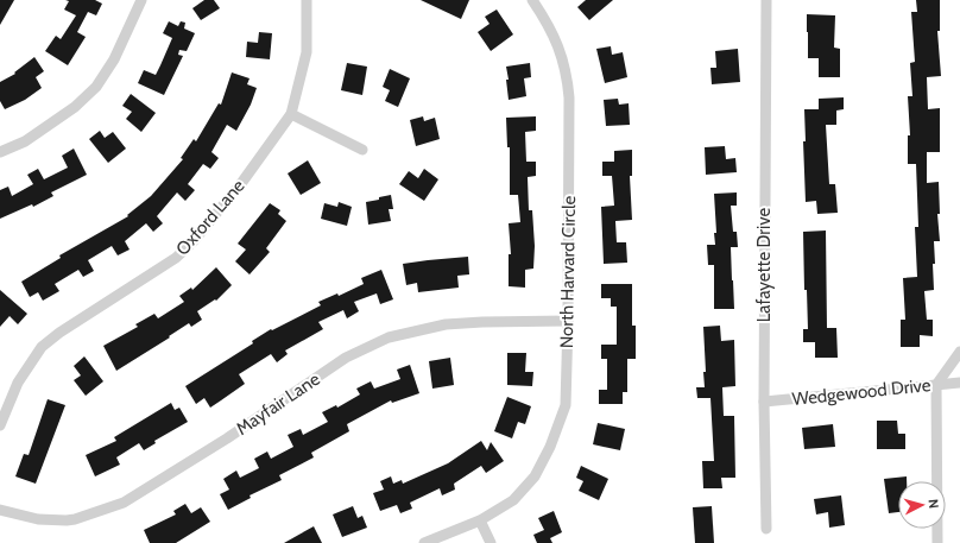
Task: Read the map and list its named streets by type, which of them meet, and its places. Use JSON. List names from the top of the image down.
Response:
{
  "streets": {
    "street": [
      "Oxford Lane",
      "Lafayette Drive",
      "North Harvard Circle",
      "Wedgewood Drive",
      "Mayfair Lane"
    ]
  },
  "crossings": [
    ["Lafayette Drive", "Wedgewood Drive"],
    ["North Harvard Circle", "Mayfair Lane"]
  ],
  "north": "right"
}
